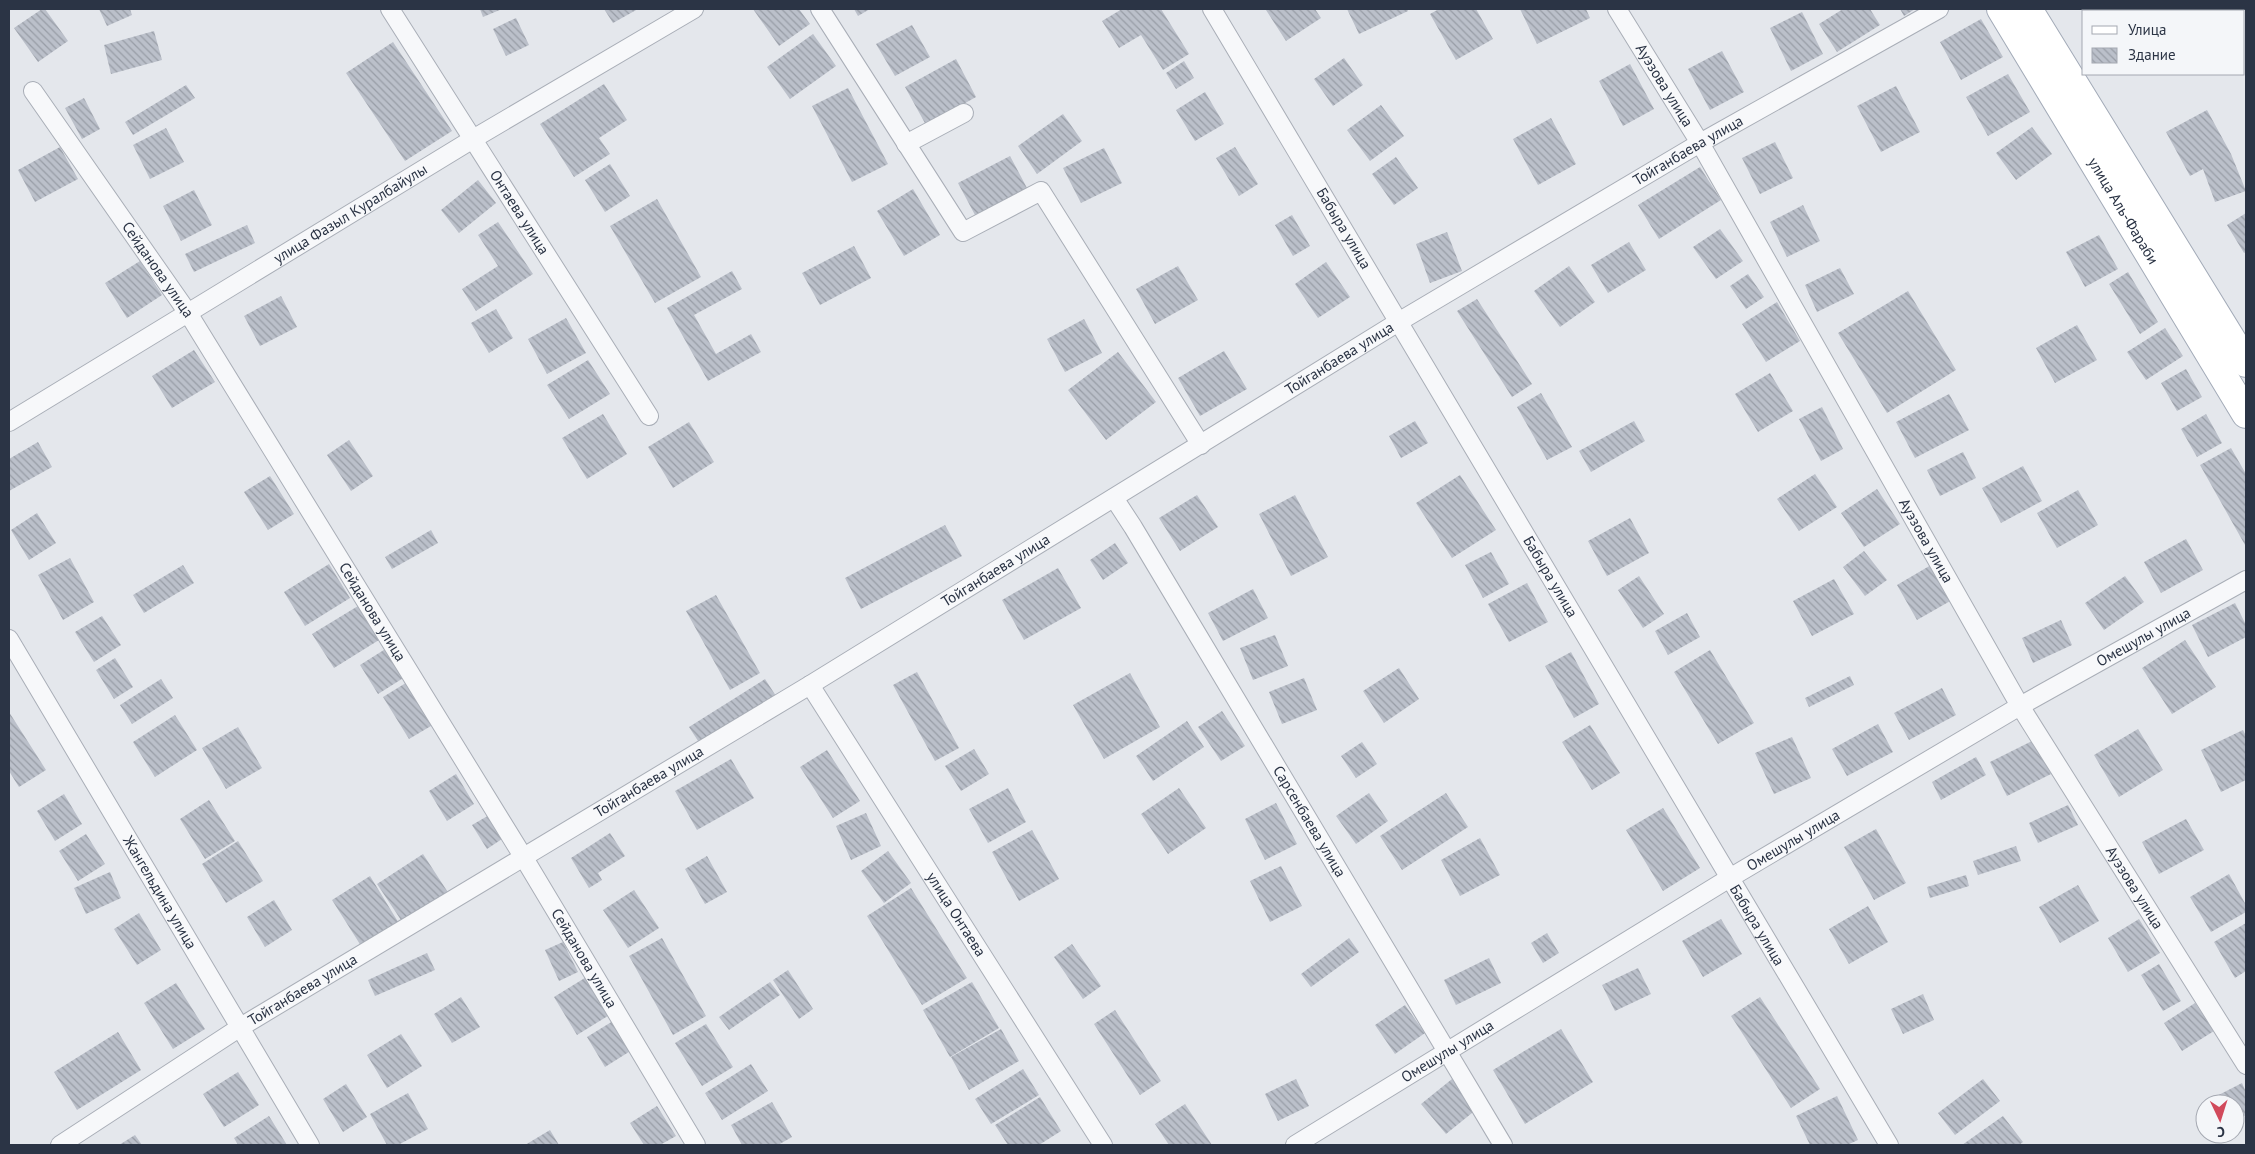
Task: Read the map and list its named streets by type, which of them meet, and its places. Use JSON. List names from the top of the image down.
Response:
{
  "streets": {
    "main road": ["улица Аль-Фараби"],
    "street": [
      "Ауэзова улица",
      "Тойганбаева улица",
      "Онтаева улица",
      "улица Фазыл Куралбайулы",
      "Бабыра улица",
      "Сейданова улица",
      "Омешулы улица",
      "Сарсенбаева улица",
      "Жангельдина улица",
      "улица Онтаева"
    ]
  },
  "crossings": [
    ["Ауэзова улица", "Тойганбаева улица"],
    ["Ауэзова улица", "Омешулы улица"],
    ["Тойганбаева улица", "Бабыра улица"],
    ["Тойганбаева улица", "Сейданова улица"],
    ["Тойганбаева улица", "Сарсенбаева улица"],
    ["Тойганбаева улица", "Жангельдина улица"],
    ["Тойганбаева улица", "улица Онтаева"],
    ["Онтаева улица", "улица Фазыл Куралбайулы"],
    ["улица Фазыл Куралбайулы", "Сейданова улица"],
    ["Бабыра улица", "Омешулы улица"],
    ["Омешулы улица", "Сарсенбаева улица"]
  ],
  "legend": ["Улица", "Здание"],
  "north": "bottom"
}
